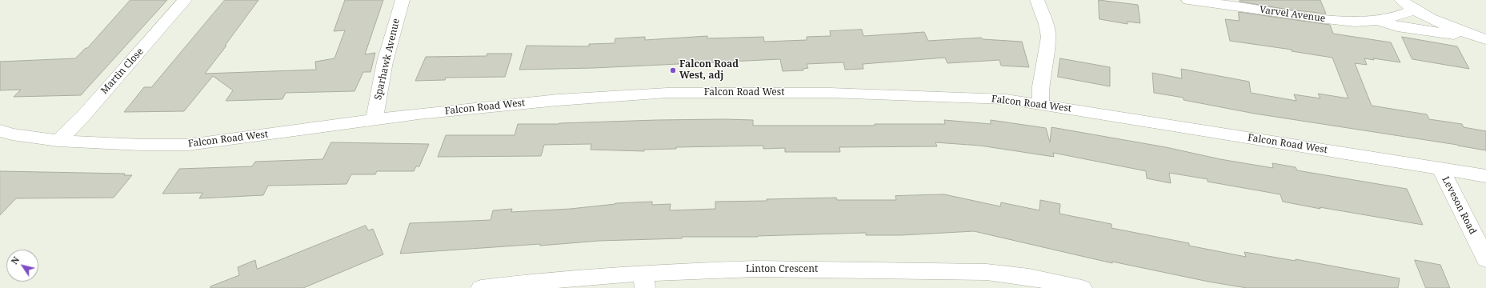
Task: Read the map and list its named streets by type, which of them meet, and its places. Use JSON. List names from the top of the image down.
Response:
{
  "streets": {
    "street": [
      "Varvel Avenue",
      "Sparhawk Avenue",
      "Martin Close",
      "Falcon Road West",
      "Leveson Road",
      "Linton Crescent"
    ]
  },
  "crossings": [
    ["Sparhawk Avenue", "Falcon Road West"],
    ["Martin Close", "Falcon Road West"],
    ["Falcon Road West", "Leveson Road"]
  ],
  "places": ["Falcon Road West, adj"],
  "north": "top left"
}
